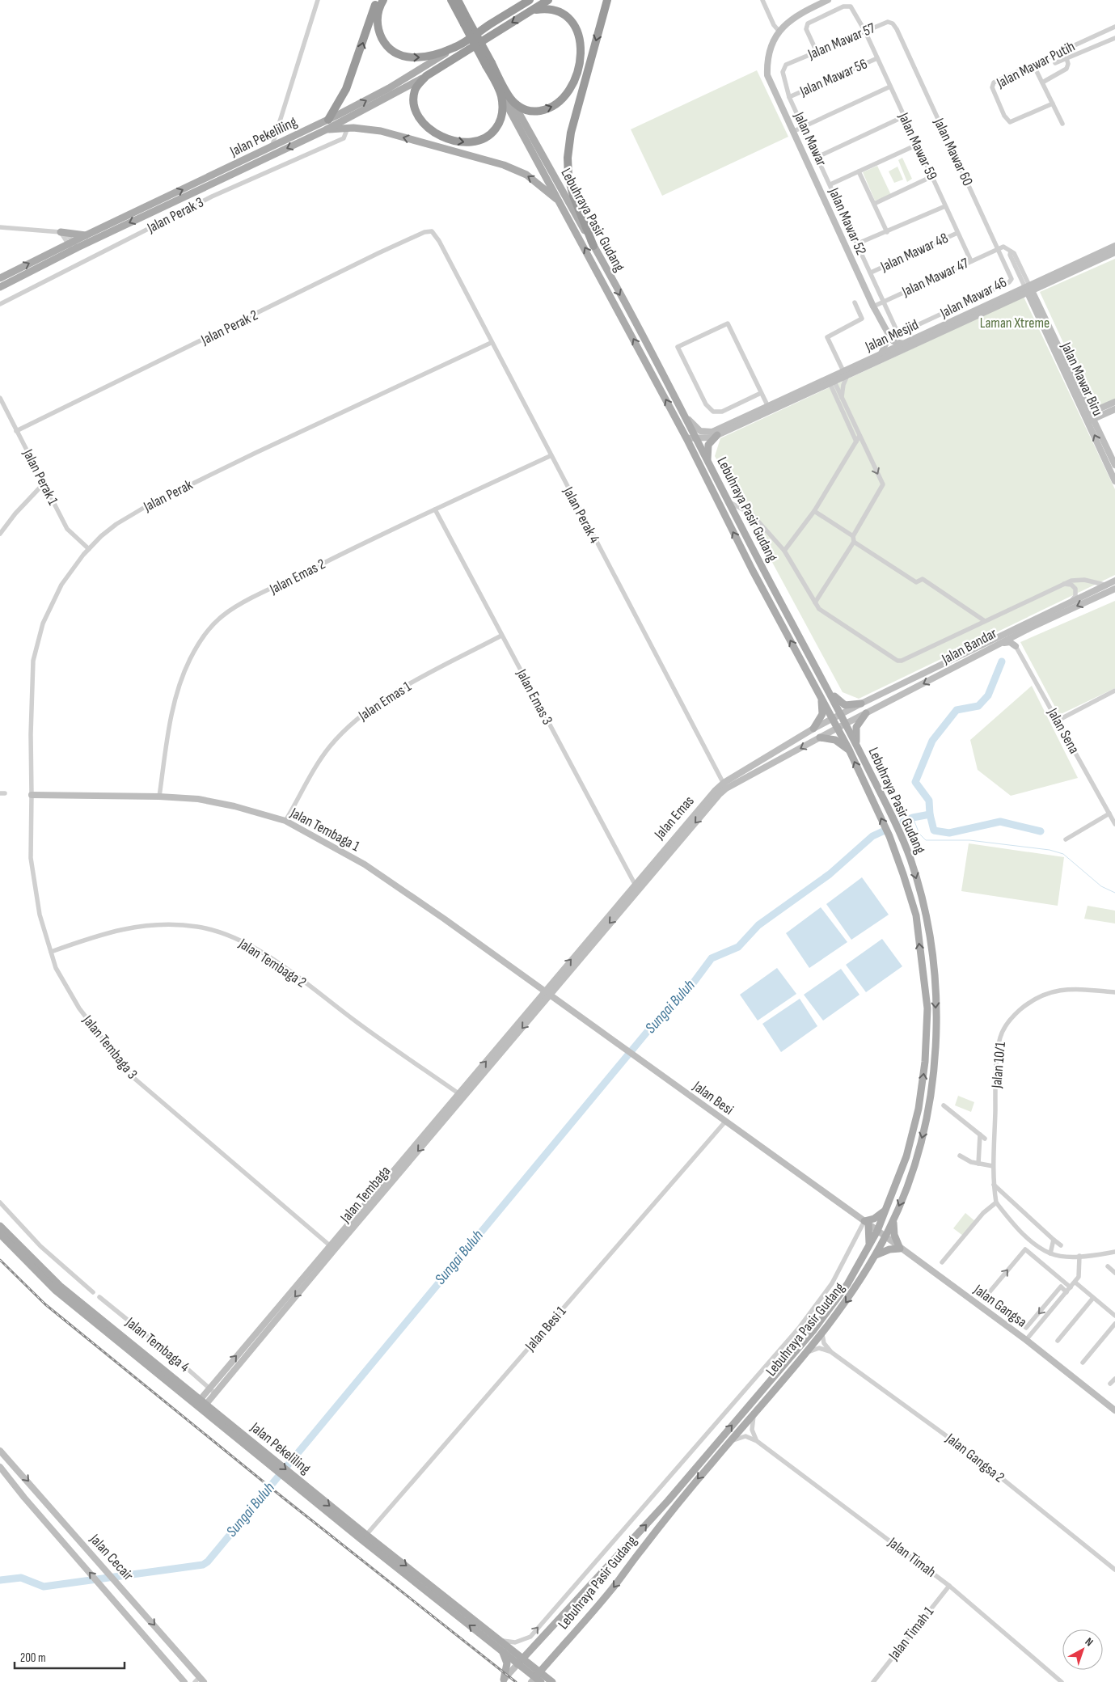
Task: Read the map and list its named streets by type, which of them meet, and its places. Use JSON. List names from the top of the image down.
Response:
{
  "streets": {
    "highway": ["Jalan Pekeliling", "Lebuhraya Pasir Gudang"],
    "main road": [
      "Jalan Mawar",
      "Jalan Mesjid",
      "Jalan Mawar Biru",
      "Jalan Bandar",
      "Jalan Emas",
      "Jalan Tembaga 1",
      "Jalan Besi",
      "Jalan Tembaga",
      "Jalan Gangsa",
      "Jalan Cecair"
    ],
    "street": [
      "Jalan Mawar 57",
      "Jalan Mawar Putih",
      "Jalan Mawar 56",
      "Jalan Mawar 59",
      "Jalan Mawar 60",
      "Jalan Perak 3",
      "Jalan Mawar 52",
      "Jalan Mawar 48",
      "Jalan Mawar 47",
      "Jalan Mawar 46",
      "Jalan Perak 2",
      "Jalan Perak 1",
      "Jalan Perak",
      "Jalan Perak 4",
      "Jalan Emas 2",
      "Jalan Emas 3",
      "Jalan Emas 1",
      "Jalan Sena",
      "Jalan Tembaga 2",
      "Jalan Tembaga 3",
      "Jalan 10/1",
      "Jalan Besi 1",
      "Jalan Tembaga 4",
      "Jalan Gangsa 2",
      "Jalan Timah",
      "Jalan Timah 1"
    ]
  },
  "crossings": [
    ["Jalan Mawar 57", "Jalan Mawar 59"],
    ["Jalan Mawar 57", "Jalan Mawar 60"],
    ["Jalan Mawar 57", "Jalan Mawar 52"],
    ["Jalan Mawar 56", "Jalan Mawar 59"],
    ["Jalan Mawar 56", "Jalan Mawar 52"],
    ["Jalan Pekeliling", "Lebuhraya Pasir Gudang"],
    ["Jalan Pekeliling", "Jalan Tembaga"],
    ["Jalan Pekeliling", "Jalan Besi 1"],
    ["Jalan Mawar", "Jalan Mawar 47"],
    ["Jalan Mawar", "Jalan Mawar 46"],
    ["Jalan Mawar", "Jalan Mesjid"],
    ["Jalan Mawar 59", "Jalan Mawar 48"],
    ["Jalan Mawar 59", "Jalan Mawar 47"],
    ["Jalan Mawar 60", "Jalan Mawar 47"],
    ["Jalan Mawar 60", "Jalan Mawar 46"],
    ["Lebuhraya Pasir Gudang", "Jalan Mesjid"],
    ["Lebuhraya Pasir Gudang", "Jalan Bandar"],
    ["Lebuhraya Pasir Gudang", "Jalan Emas"],
    ["Lebuhraya Pasir Gudang", "Jalan Gangsa"],
    ["Lebuhraya Pasir Gudang", "Jalan Gangsa 2"],
    ["Jalan Mawar 52", "Jalan Mawar 48"],
    ["Jalan Mawar 52", "Jalan Mawar 47"],
    ["Jalan Mawar 52", "Jalan Mawar 46"],
    ["Jalan Perak 2", "Jalan Perak 1"],
    ["Jalan Perak 2", "Jalan Perak 4"],
    ["Jalan Mesjid", "Jalan Mawar Biru"],
    ["Jalan Perak 1", "Jalan Perak"],
    ["Jalan Perak", "Jalan Perak 4"],
    ["Jalan Perak", "Jalan Tembaga 1"],
    ["Jalan Perak", "Jalan Tembaga 3"],
    ["Jalan Perak 4", "Jalan Emas 2"],
    ["Jalan Perak 4", "Jalan Emas"],
    ["Jalan Emas 2", "Jalan Emas 3"],
    ["Jalan Emas 2", "Jalan Tembaga 1"],
    ["Jalan Bandar", "Jalan Sena"],
    ["Jalan Bandar", "Jalan Emas"],
    ["Jalan Emas 3", "Jalan Emas 1"],
    ["Jalan Emas 3", "Jalan Emas"],
    ["Jalan Emas 1", "Jalan Tembaga 1"],
    ["Jalan Emas", "Jalan Tembaga 1"],
    ["Jalan Emas", "Jalan Besi"],
    ["Jalan Emas", "Jalan Tembaga"],
    ["Jalan Tembaga 1", "Jalan Tembaga 3"],
    ["Jalan Tembaga 1", "Jalan Besi"],
    ["Jalan Tembaga 1", "Jalan Tembaga"],
    ["Jalan Tembaga 2", "Jalan Tembaga 3"],
    ["Jalan Tembaga 2", "Jalan Tembaga"],
    ["Jalan Tembaga 3", "Jalan Tembaga"],
    ["Jalan Besi", "Jalan Tembaga"],
    ["Jalan Besi", "Jalan Gangsa"],
    ["Jalan Besi", "Jalan Besi 1"],
    ["Jalan Tembaga", "Jalan Tembaga 4"],
    ["Jalan Timah", "Jalan Timah 1"]
  ],
  "water": ["Sungai Buluh"],
  "parks": ["Laman Xtreme"],
  "scale_bar": "200 m",
  "north": "top right"
}
